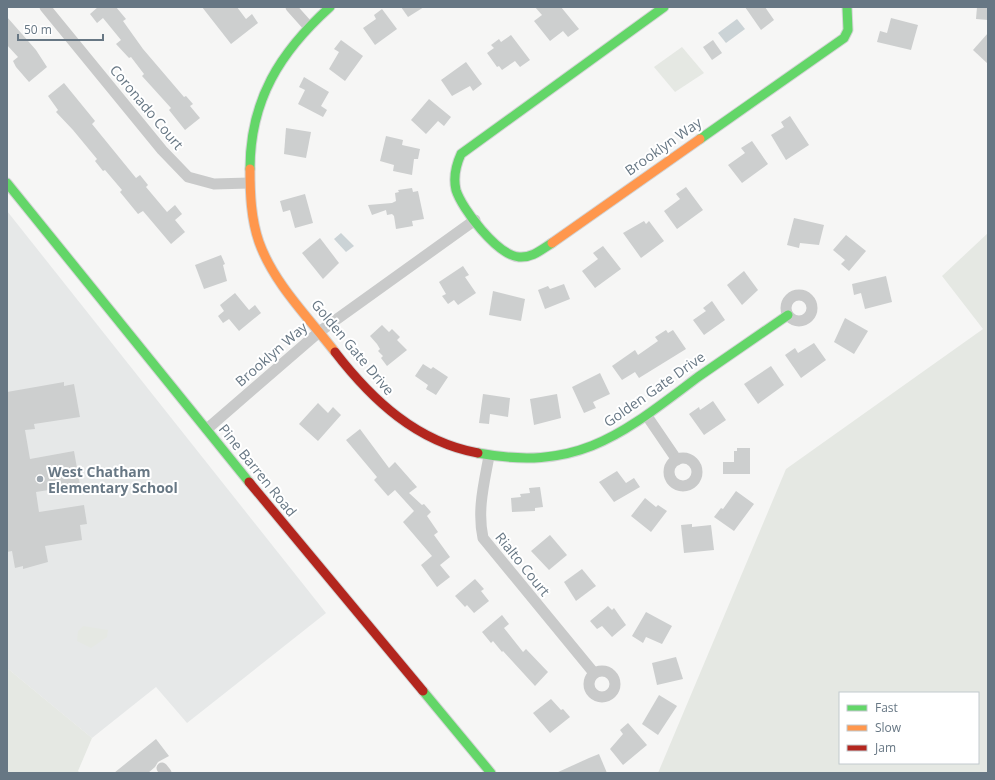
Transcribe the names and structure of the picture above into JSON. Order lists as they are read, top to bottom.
{
  "streets": {
    "street": [
      "Coronado Court",
      "Brooklyn Way",
      "Golden Gate Drive",
      "Pine Barren Road",
      "Rialto Court"
    ]
  },
  "crossings": [
    ["Coronado Court", "Golden Gate Drive"],
    ["Brooklyn Way", "Golden Gate Drive"],
    ["Brooklyn Way", "Pine Barren Road"],
    ["Golden Gate Drive", "Rialto Court"]
  ],
  "places": ["West Chatham Elementary School"],
  "legend": ["Fast", "Slow", "Jam"],
  "scale_bar": "50 m"
}
